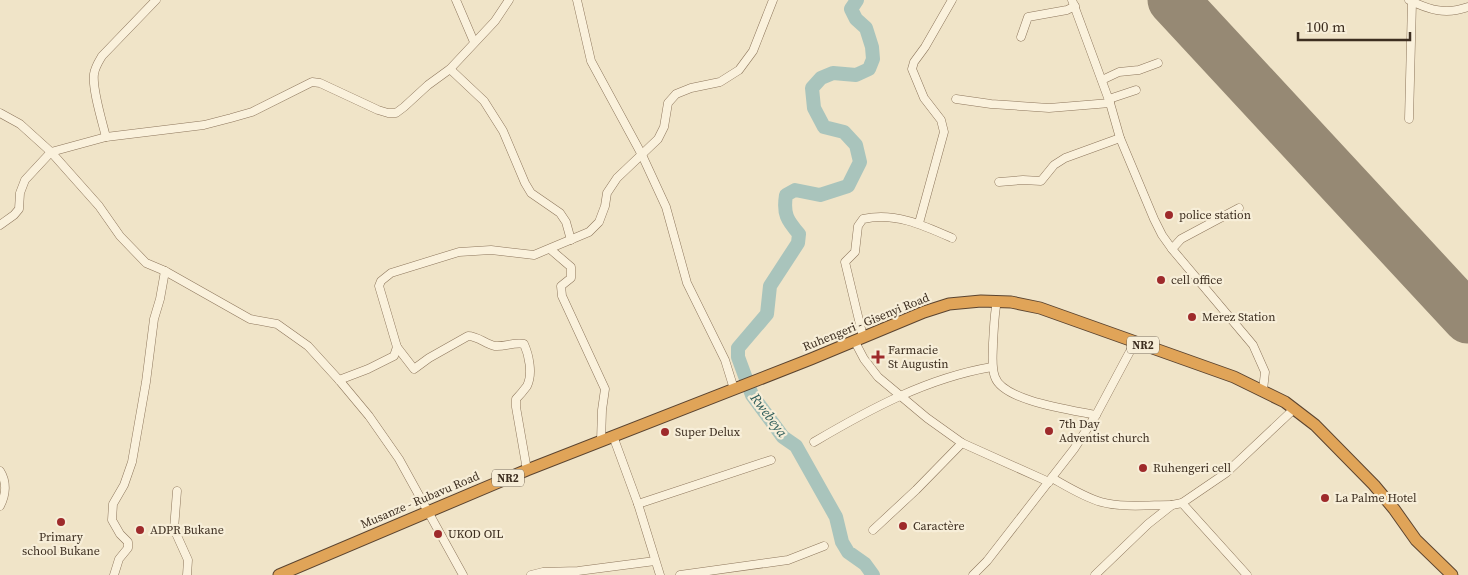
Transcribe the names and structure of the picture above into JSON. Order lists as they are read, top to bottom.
{
  "streets": {
    "highway": ["Ruhengeri - Gisenyi Road", "NR2", "Musanze - Rubavu Road"]
  },
  "crossings": [
    ["Ruhengeri - Gisenyi Road", "Musanze - Rubavu Road"]
  ],
  "water": ["Rwebeya"],
  "places": {
    "other": [
      "police station",
      "cell office",
      "Merez Station",
      "7th Day Adventist church",
      "Super Delux",
      "Ruhengeri cell",
      "La Palme Hotel",
      "Primary school Bukane",
      "Caractère",
      "ADPR Bukane",
      "UKOD OIL"
    ],
    "health": ["Farmacie St Augustin"]
  },
  "scale_bar": "100 m"
}
